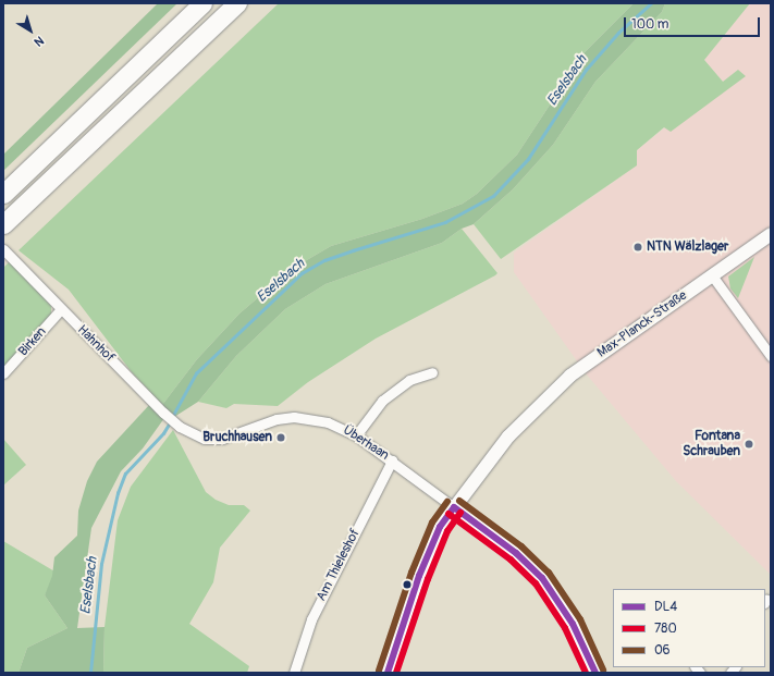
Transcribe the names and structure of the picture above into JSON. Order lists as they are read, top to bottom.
{
  "streets": {
    "street": [
      "Max-Planck-Straße",
      "Birken",
      "Hahnhof",
      "Überhaan",
      "Am Thieleshof"
    ]
  },
  "crossings": [
    ["Max-Planck-Straße", "Überhaan"],
    ["Birken", "Hahnhof"],
    ["Hahnhof", "Überhaan"],
    ["Überhaan", "Am Thieleshof"]
  ],
  "water": ["Eselsbach"],
  "places": ["NTN Wälzlager", "Bruchhausen", "Fontana Schrauben"],
  "lines": ["transit line O6", "transit line DL4", "transit line 780"],
  "legend": ["DL4", "780", "O6"],
  "scale_bar": "100 m",
  "north": "bottom right"
}
